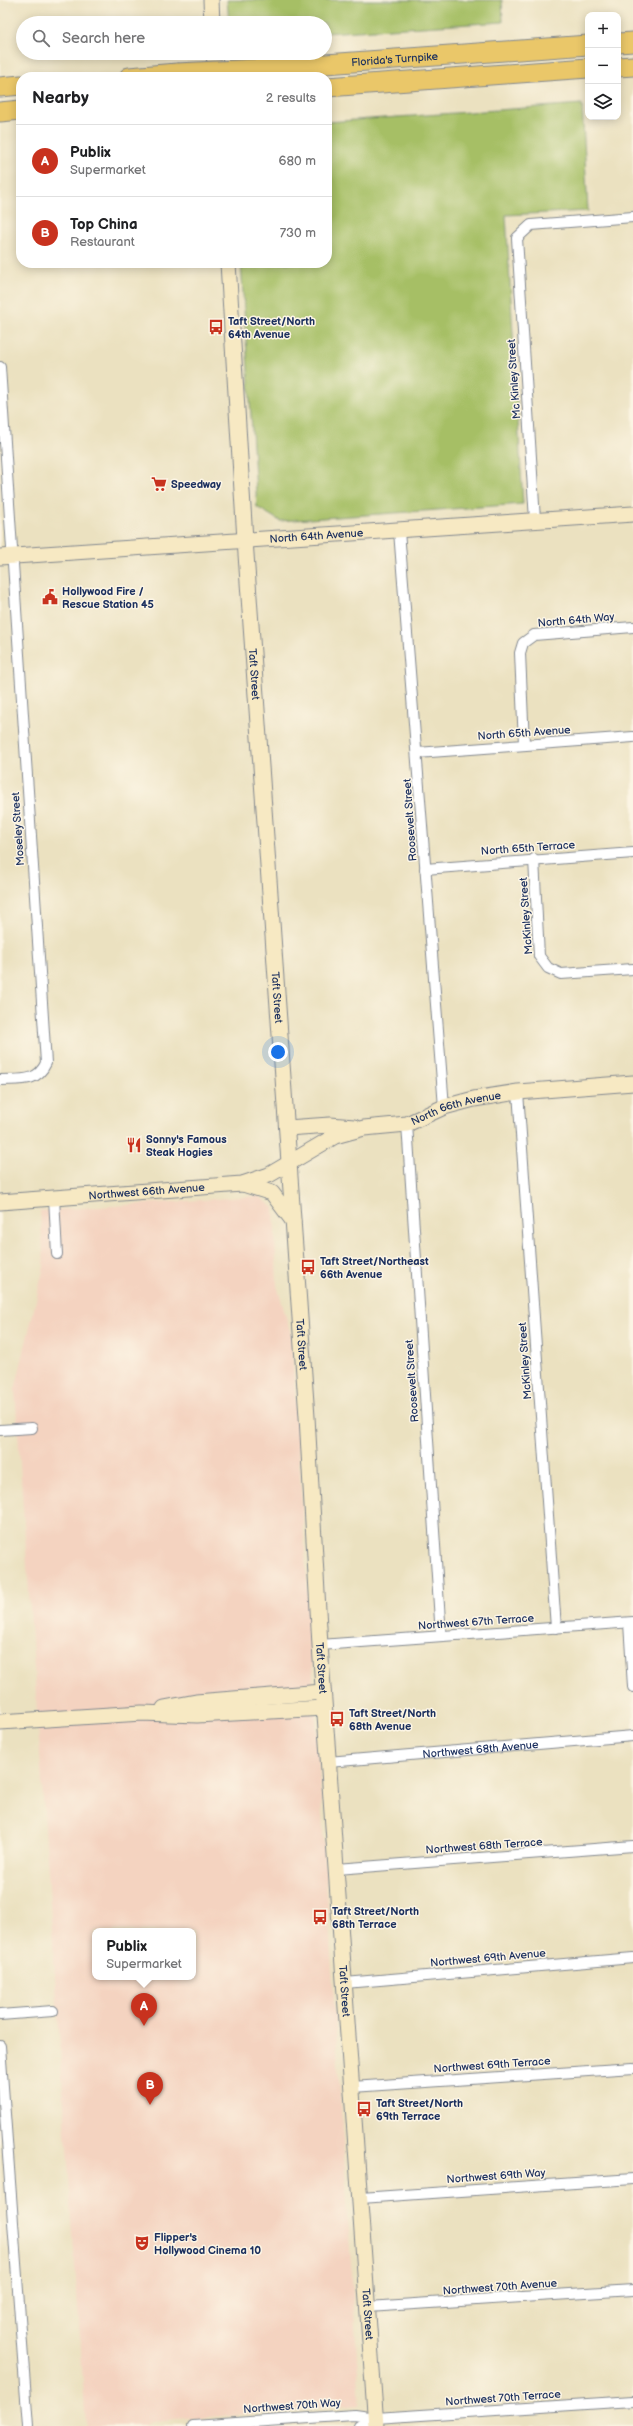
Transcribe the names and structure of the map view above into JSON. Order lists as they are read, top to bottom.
{
  "streets": {
    "highway": ["Florida's Turnpike"],
    "street": [
      "Mc Kinley Street",
      "North 64th Avenue",
      "North 64th Way",
      "Taft Street",
      "North 65th Avenue",
      "Roosevelt Street",
      "Moseley Street",
      "North 65th Terrace",
      "McKinley Street",
      "North 66th Avenue",
      "Northwest 66th Avenue",
      "Northwest 67th Terrace",
      "Northwest 68th Avenue",
      "Northwest 68th Terrace",
      "Northwest 69th Avenue",
      "Northwest 69th Terrace",
      "Northwest 69th Way",
      "Northwest 70th Avenue",
      "Northwest 70th Terrace",
      "Northwest 70th Way"
    ]
  },
  "crossings": [
    ["Mc Kinley Street", "North 64th Avenue"],
    ["North 64th Avenue", "Taft Street"],
    ["North 64th Avenue", "Roosevelt Street"],
    ["North 64th Avenue", "Moseley Street"],
    ["North 64th Way", "North 65th Avenue"],
    ["Taft Street", "North 66th Avenue"],
    ["Taft Street", "Northwest 66th Avenue"],
    ["Taft Street", "Northwest 67th Terrace"],
    ["Taft Street", "Northwest 68th Avenue"],
    ["Taft Street", "Northwest 68th Terrace"],
    ["Taft Street", "Northwest 69th Avenue"],
    ["Taft Street", "Northwest 69th Terrace"],
    ["Taft Street", "Northwest 69th Way"],
    ["Taft Street", "Northwest 70th Avenue"],
    ["Taft Street", "Northwest 70th Terrace"],
    ["Taft Street", "Northwest 70th Way"],
    ["North 65th Avenue", "Roosevelt Street"],
    ["Roosevelt Street", "North 65th Terrace"],
    ["Roosevelt Street", "North 66th Avenue"],
    ["Roosevelt Street", "Northwest 67th Terrace"],
    ["North 65th Terrace", "McKinley Street"],
    ["McKinley Street", "North 66th Avenue"],
    ["McKinley Street", "Northwest 67th Terrace"],
    ["North 66th Avenue", "Northwest 66th Avenue"],
    ["Northwest 70th Terrace", "Northwest 70th Way"]
  ],
  "places": {
    "bus stop": [
      "Taft Street/North 64th Avenue",
      "Taft Street/Northeast 66th Avenue",
      "Taft Street/North 68th Avenue",
      "Taft Street/North 68th Terrace",
      "Taft Street/North 69th Terrace"
    ],
    "supermarket": ["Speedway"],
    "public building": ["Hollywood Fire / Rescue Station 45"],
    "restaurant": ["Sonny's Famous Steak Hogies"],
    "theatre": ["Flipper's Hollywood Cinema 10"]
  },
  "page": {
    "map_buttons": ["+", "−"],
    "search": "Search here",
    "heading": ["Nearby", "2 results"],
    "list": [
      {
        "mark": "A",
        "name": "Publix",
        "note": "Supermarket",
        "value": "680 m"
      },
      {
        "mark": "B",
        "name": "Top China",
        "note": "Restaurant",
        "value": "730 m"
      }
    ],
    "popup": ["Publix", "Supermarket"],
    "pins": ["A", "B"]
  }
}
